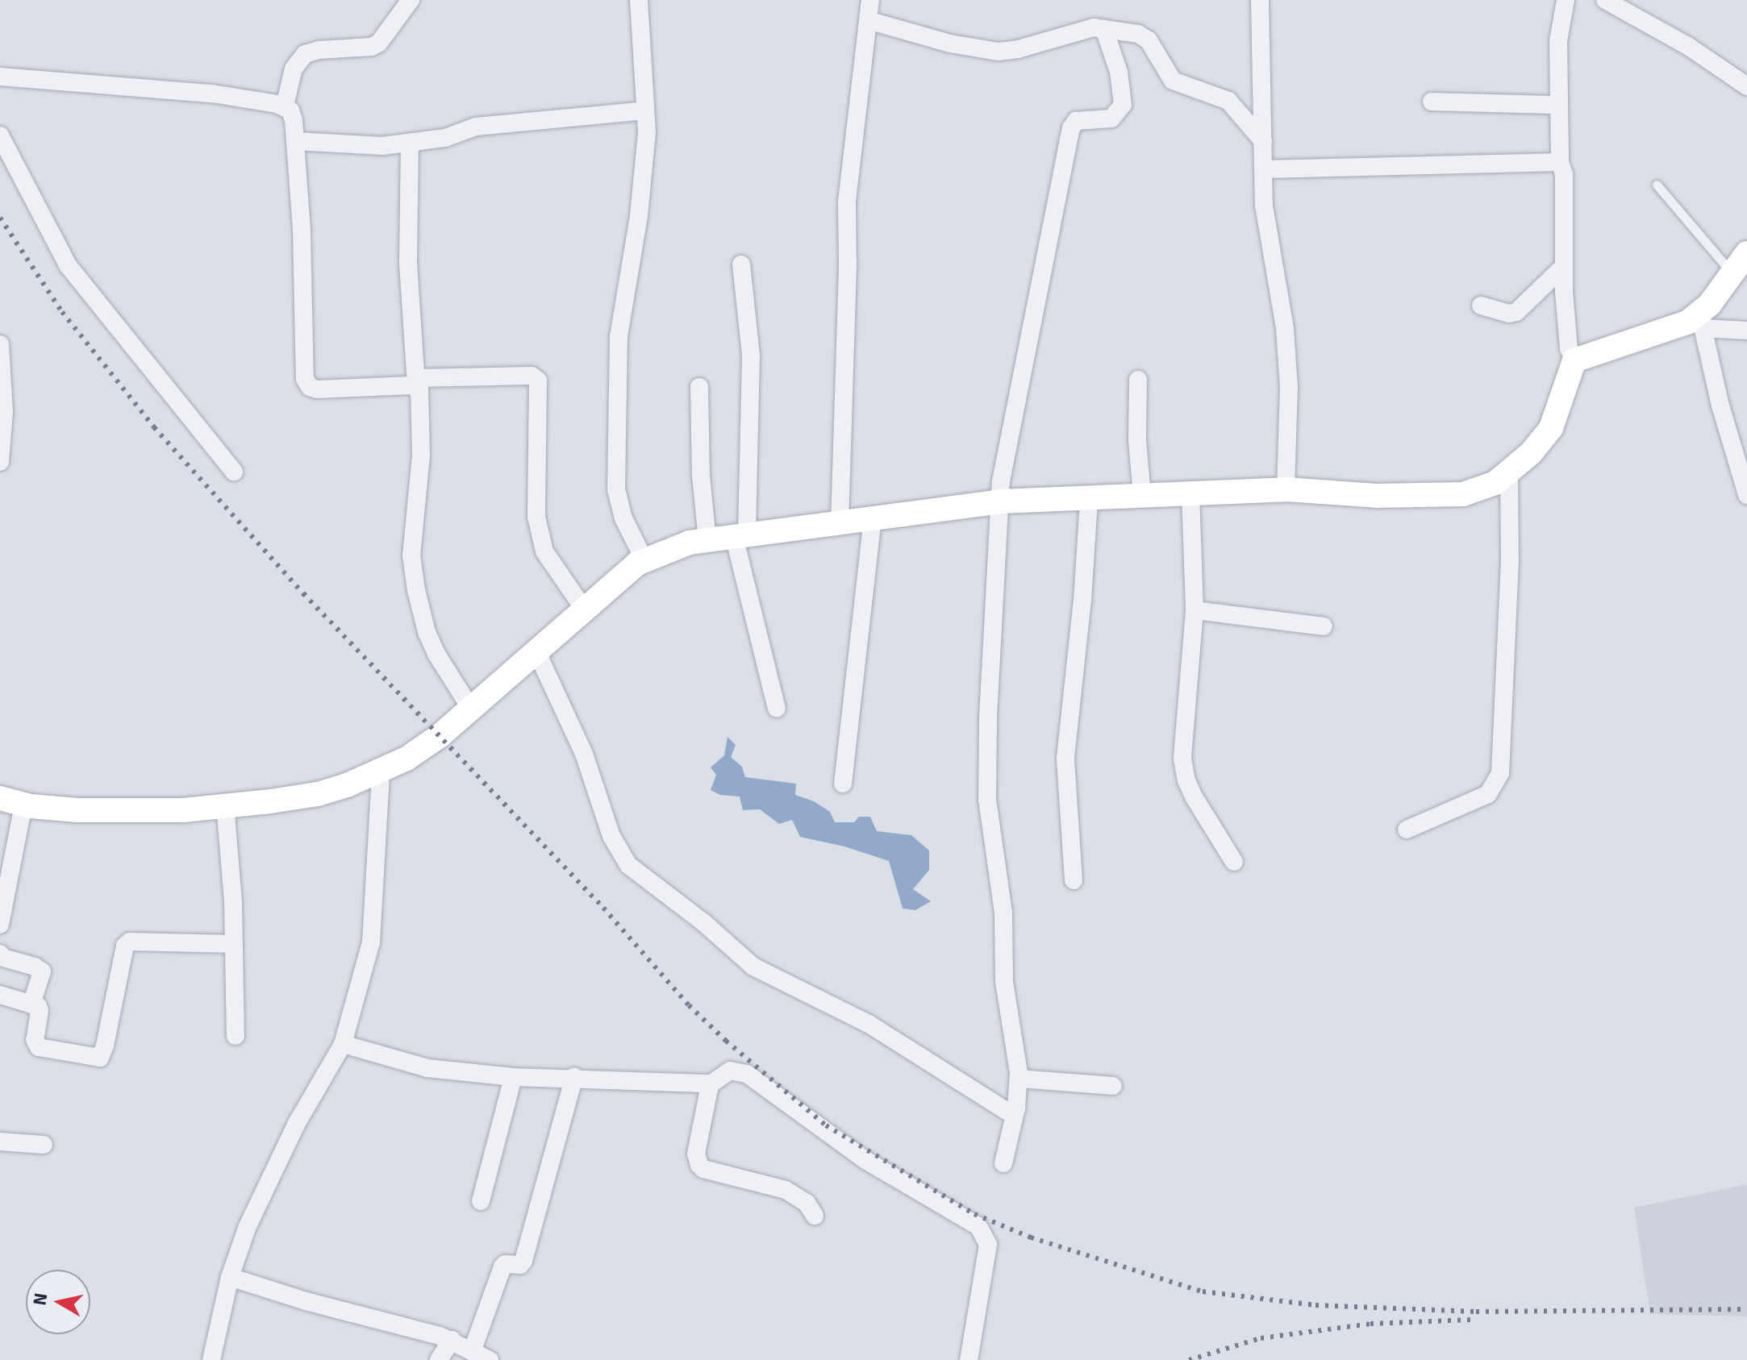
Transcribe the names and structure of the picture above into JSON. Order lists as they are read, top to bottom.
{
  "north": "left"
}
